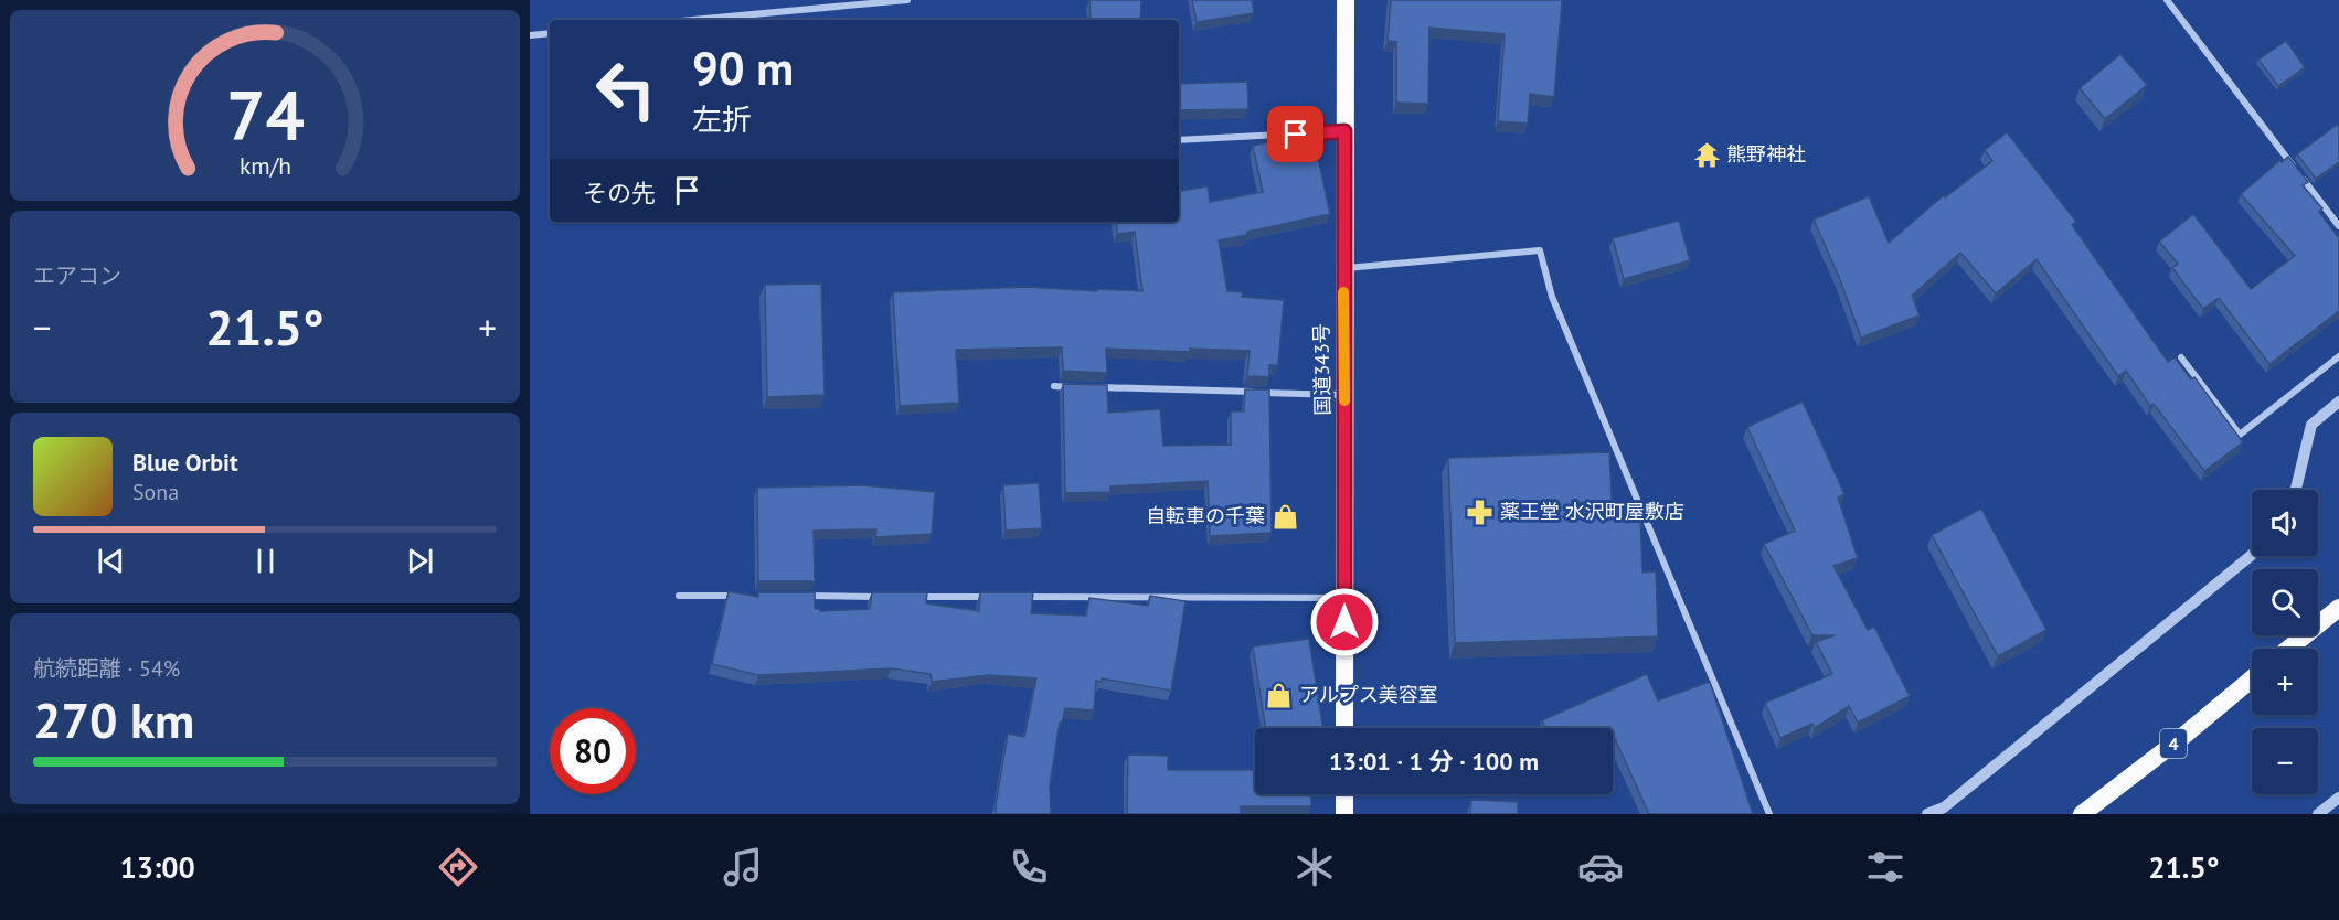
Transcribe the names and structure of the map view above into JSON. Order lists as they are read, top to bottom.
{
  "streets": {
    "highway": ["国道343号", "4"]
  },
  "places": {
    "temple": ["熊野神社"],
    "pharmacy": ["薬王堂 水沢町屋敷店"],
    "shop": ["自転車の千葉", "アルプス美容室"]
  },
  "page": {
    "turn": ["90 m", "左折"],
    "then": "その先",
    "tile": [
      "エアコン",
      ["航続距離 · 54%", "270 km"]
    ],
    "heat": ["−", "21.5°", "+"],
    "song": ["Blue Orbit", "Sona"],
    "map_buttons": ["+", "−"],
    "limit": "80",
    "trip": "13:01 · 1 分 · 100 m",
    "tabs": ["13:00", "21.5°"],
    "gauge": ["74", "km/h"]
  }
}
